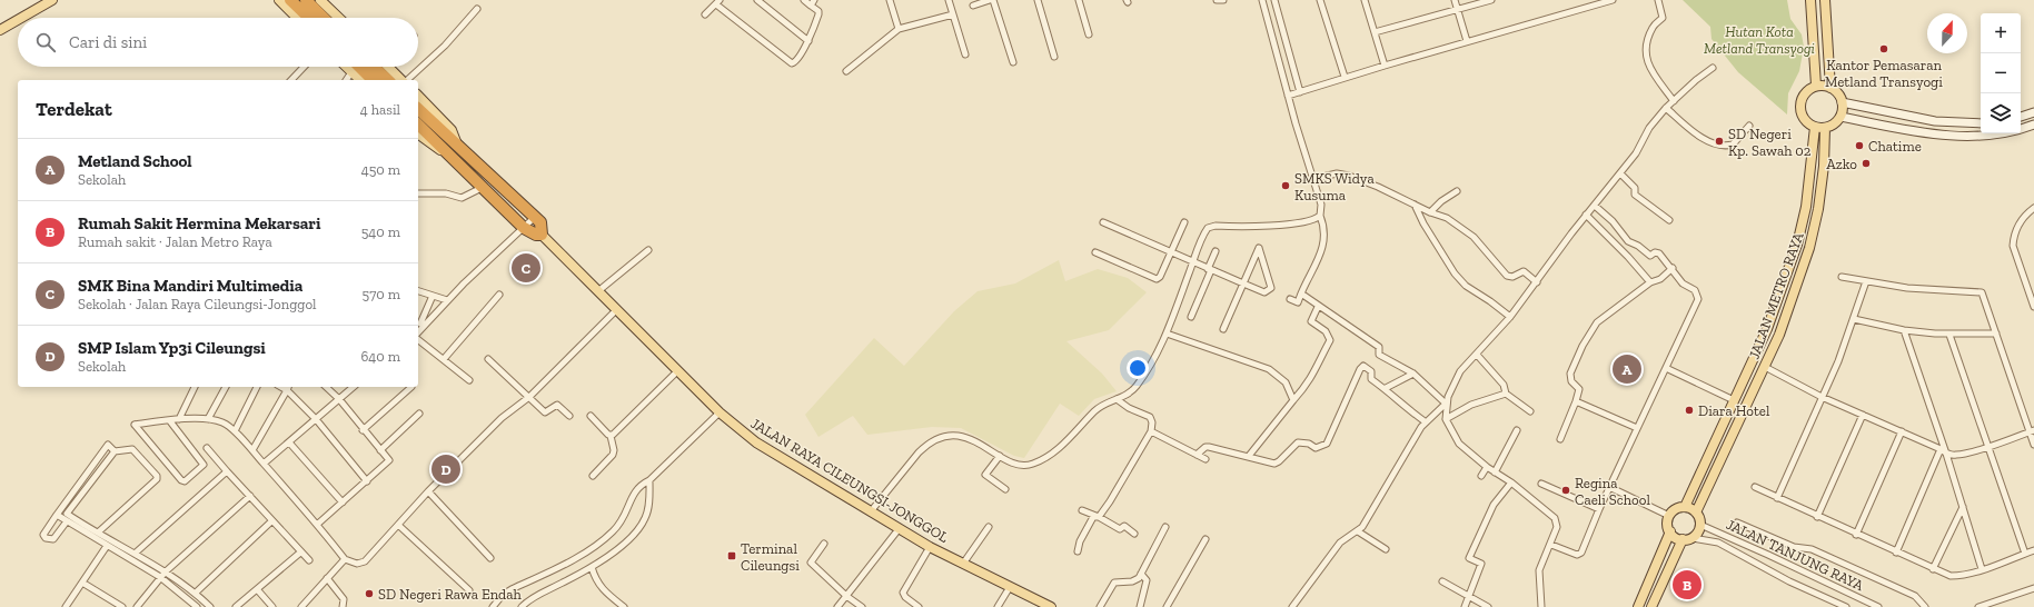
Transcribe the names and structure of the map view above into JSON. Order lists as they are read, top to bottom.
{
  "streets": {
    "highway": ["JALAN RAYA CILEUNGSI-JONGGOL"],
    "main road": ["JALAN METRO RAYA"],
    "street": ["JALAN TANJUNG RAYA"]
  },
  "crossings": [
    ["JALAN METRO RAYA", "JALAN TANJUNG RAYA"]
  ],
  "parks": ["Hutan Kota Metland Transyogi"],
  "places": {
    "other": [
      "Kantor Pemasaran Metland Transyogi",
      "SD Negeri Kp. Sawah 02",
      "Chatime",
      "Azko",
      "SMKS Widya Kusuma",
      "Diara Hotel",
      "Regina Caeli School",
      "SD Negeri Rawa Endah"
    ],
    "transit": ["Terminal Cileungsi"]
  },
  "north": "top",
  "page": {
    "map_buttons": ["+", "−"],
    "search": "Cari di sini",
    "heading": ["Terdekat", "4 hasil"],
    "list": [
      {
        "mark": "A",
        "name": "Metland School",
        "note": "Sekolah",
        "value": "450 m"
      },
      {
        "mark": "B",
        "name": "Rumah Sakit Hermina Mekarsari",
        "note": "Rumah sakit · Jalan Metro Raya",
        "value": "540 m"
      },
      {
        "mark": "C",
        "name": "SMK Bina Mandiri Multimedia",
        "note": "Sekolah · Jalan Raya Cileungsi-Jonggol",
        "value": "570 m"
      },
      {
        "mark": "D",
        "name": "SMP Islam Yp3i Cileungsi",
        "note": "Sekolah",
        "value": "640 m"
      }
    ],
    "pins": [
      "C",
      "A",
      "D",
      "B"
    ]
  }
}
